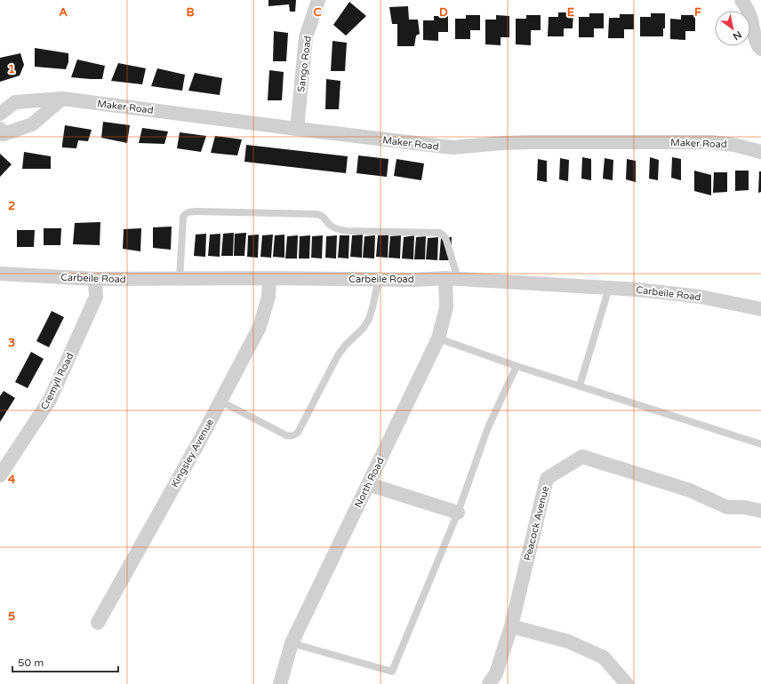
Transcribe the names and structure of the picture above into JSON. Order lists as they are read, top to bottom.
{
  "streets": {
    "street": [
      "Sango Road",
      "Maker Road",
      "Carbeile Road",
      "Cremyll Road",
      "Kingsley Avenue",
      "North Road",
      "Peacock Avenue"
    ]
  },
  "crossings": [
    ["Sango Road", "Maker Road"],
    ["Carbeile Road", "Cremyll Road"],
    ["Carbeile Road", "Kingsley Avenue"],
    ["Carbeile Road", "North Road"]
  ],
  "scale_bar": "50 m",
  "north": "bottom right",
  "grid": {
    "columns": [
      "A",
      "B",
      "C",
      "D",
      "E",
      "F"
    ],
    "rows": [
      "1",
      "2",
      "3",
      "4",
      "5"
    ]
  }
}
